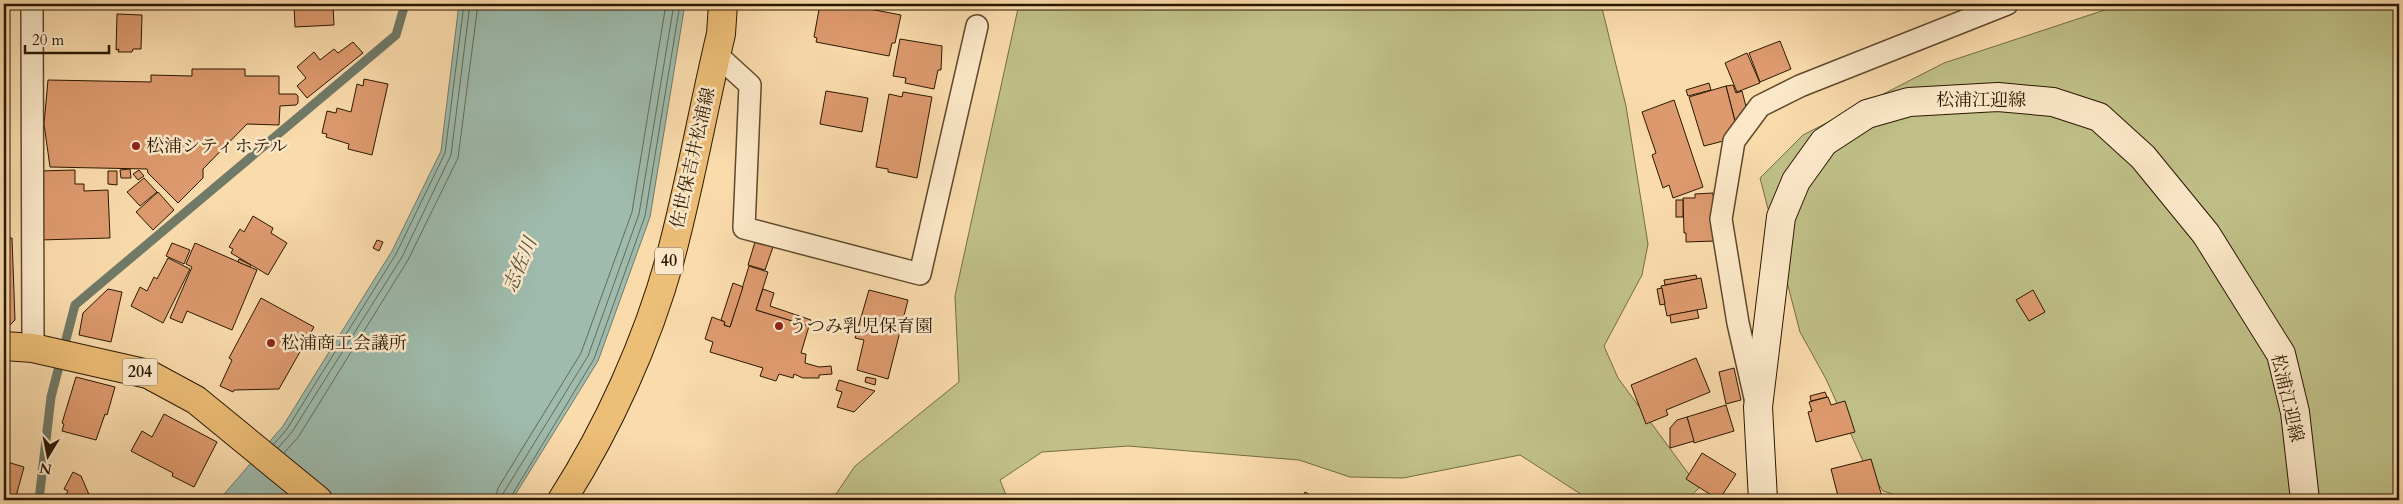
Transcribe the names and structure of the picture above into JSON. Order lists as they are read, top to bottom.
{
  "streets": {
    "main road": [
      "松浦江迎線",
      "佐世保吉井松浦線",
      "40",
      "204"
    ]
  },
  "water": ["志佐川"],
  "places": ["松浦シティホテル", "うつみ乳児保育園", "松浦商工会議所"],
  "scale_bar": "20 m",
  "north": "bottom"
}
